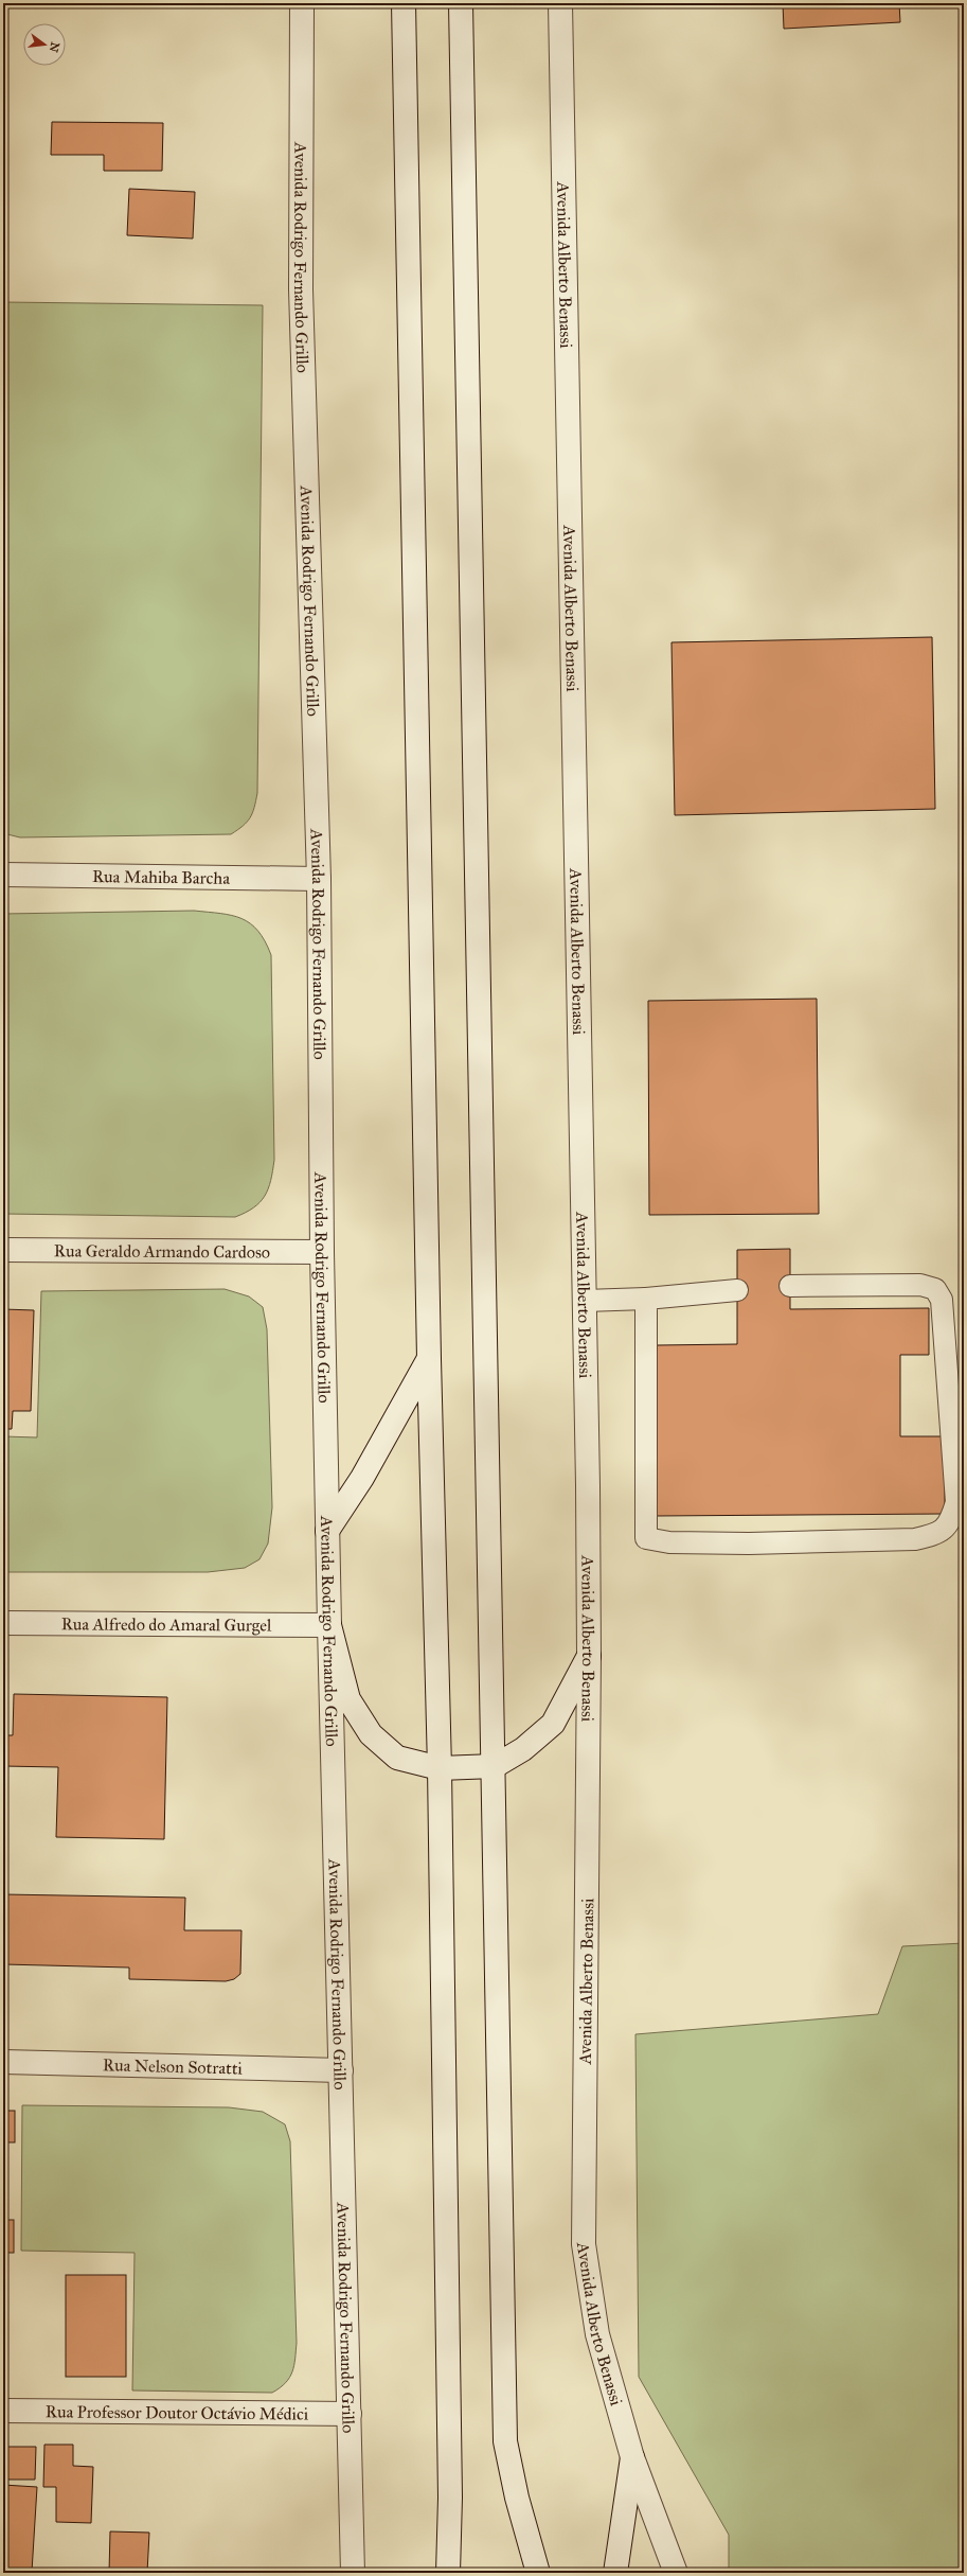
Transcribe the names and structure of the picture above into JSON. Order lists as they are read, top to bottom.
{
  "streets": {
    "street": [
      "Avenida Rodrigo Fernando Grillo",
      "Avenida Alberto Benassi",
      "Rua Mahiba Barcha",
      "Rua Geraldo Armando Cardoso",
      "Rua Alfredo do Amaral Gurgel",
      "Rua Nelson Sotratti",
      "Rua Professor Doutor Octávio Médici"
    ]
  },
  "crossings": [
    ["Avenida Rodrigo Fernando Grillo", "Rua Mahiba Barcha"],
    ["Avenida Rodrigo Fernando Grillo", "Rua Geraldo Armando Cardoso"],
    ["Avenida Rodrigo Fernando Grillo", "Rua Alfredo do Amaral Gurgel"],
    ["Avenida Rodrigo Fernando Grillo", "Rua Nelson Sotratti"],
    ["Avenida Rodrigo Fernando Grillo", "Rua Professor Doutor Octávio Médici"]
  ],
  "north": "right"
}
